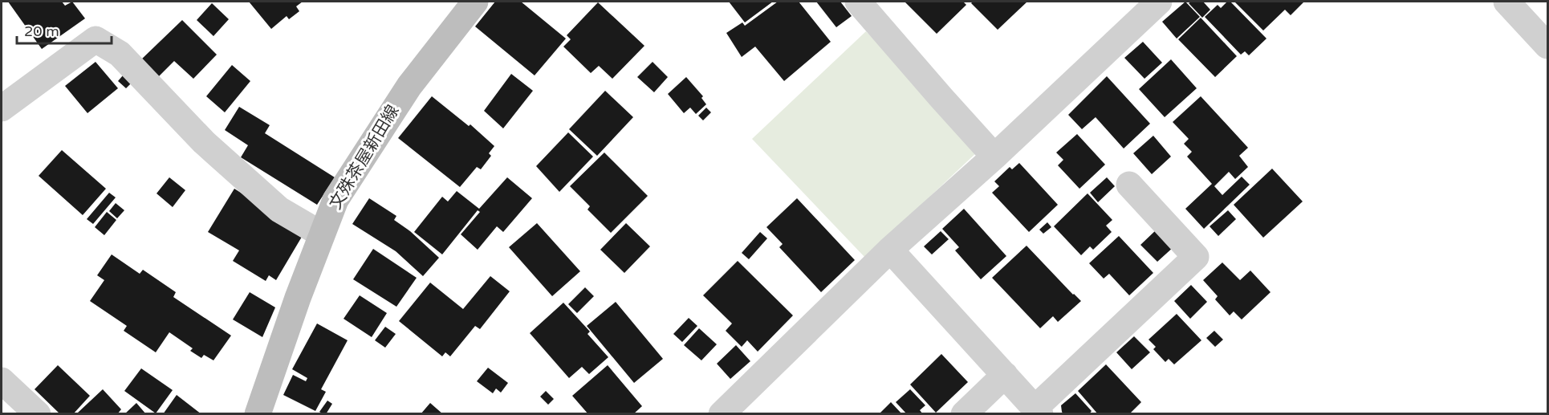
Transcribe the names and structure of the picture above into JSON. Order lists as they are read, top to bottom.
{
  "streets": {
    "main road": ["文殊茶屋新田線"]
  },
  "scale_bar": "20 m"
}
